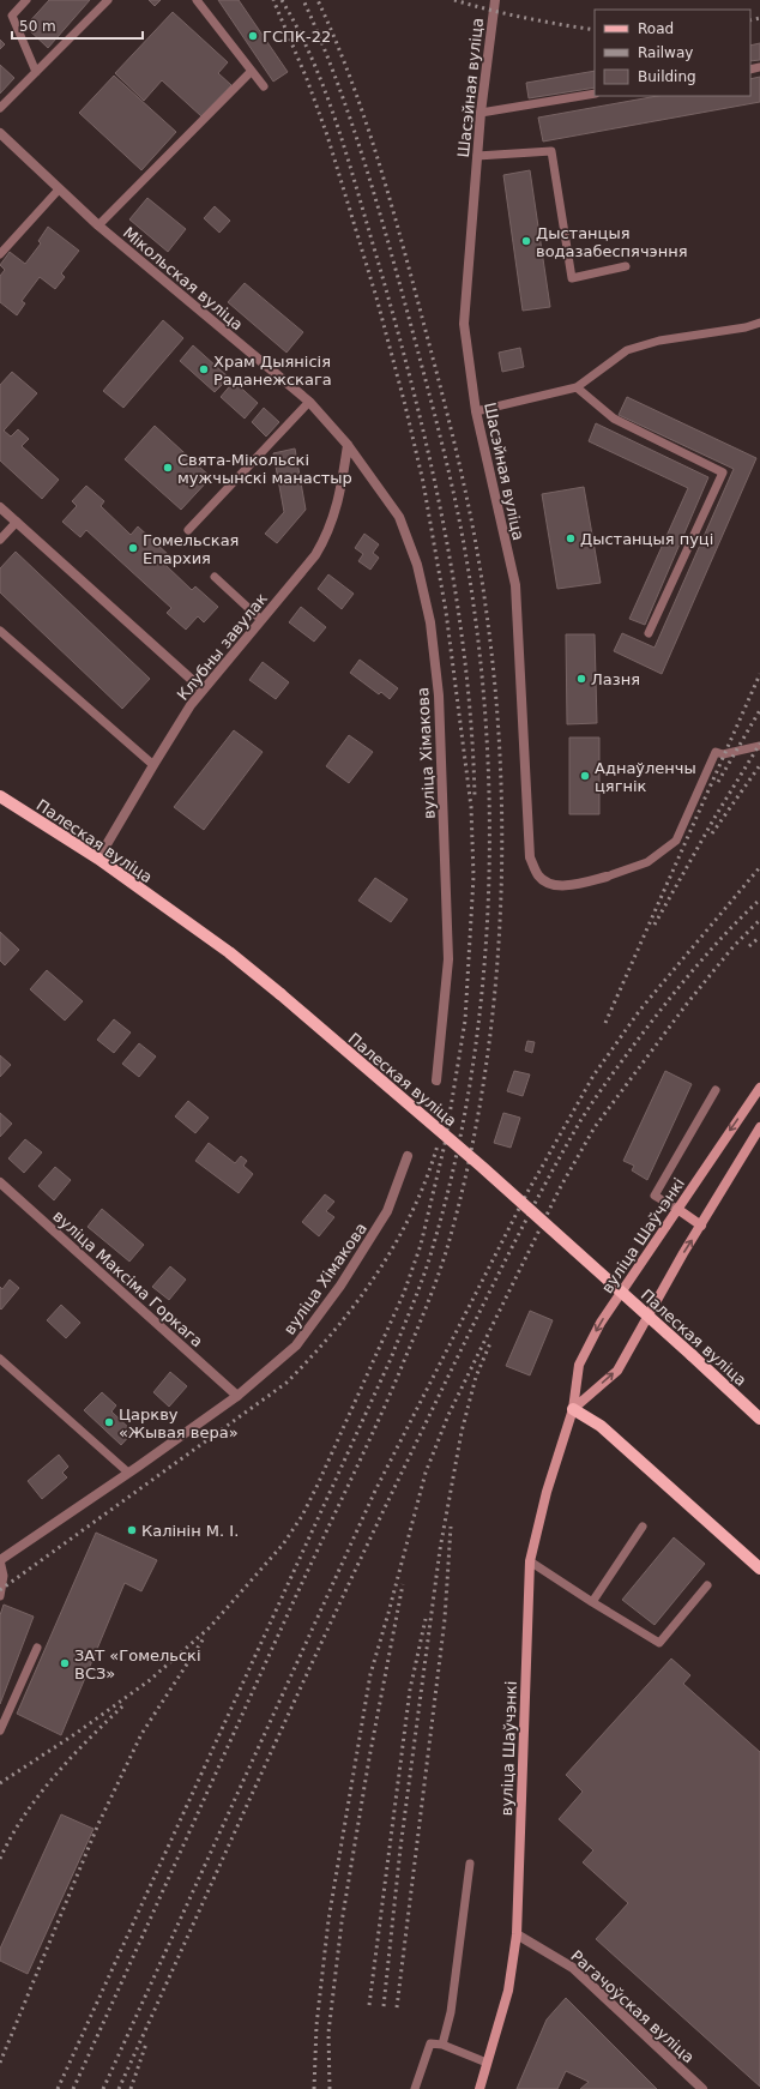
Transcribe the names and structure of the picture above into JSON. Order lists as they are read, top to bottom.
{
  "streets": {
    "main road": ["Палеская вуліца", "вуліца Шаўчэнкі"],
    "street": [
      "Шасэйная вуліца",
      "Мікольская вуліца",
      "Клубны завулак",
      "вуліца Хімакова",
      "вуліца Максіма Горкага",
      "Рагачоўская вуліца"
    ]
  },
  "crossings": [
    ["Мікольская вуліца", "Клубны завулак"],
    ["Мікольская вуліца", "вуліца Хімакова"],
    ["Клубны завулак", "вуліца Хімакова"],
    ["Клубны завулак", "Палеская вуліца"],
    ["вуліца Хімакова", "вуліца Максіма Горкага"],
    ["вуліца Шаўчэнкі", "Рагачоўская вуліца"]
  ],
  "places": [
    "ГСПК-22",
    "Дыстанцыя водазабеспячэння",
    "Храм Дыянісія Раданежскага",
    "Свята-Мікольскі мужчынскі манастыр",
    "Дыстанцыя пуці",
    "Гомельская Епархия",
    "Лазня",
    "Аднаўленчы цягнік",
    "Царкву «Жывая вера»",
    "Калінін М. І.",
    "ЗАТ «Гомельскі ВСЗ»"
  ],
  "legend": ["Road", "Railway", "Building"],
  "scale_bar": "50 m"
}
